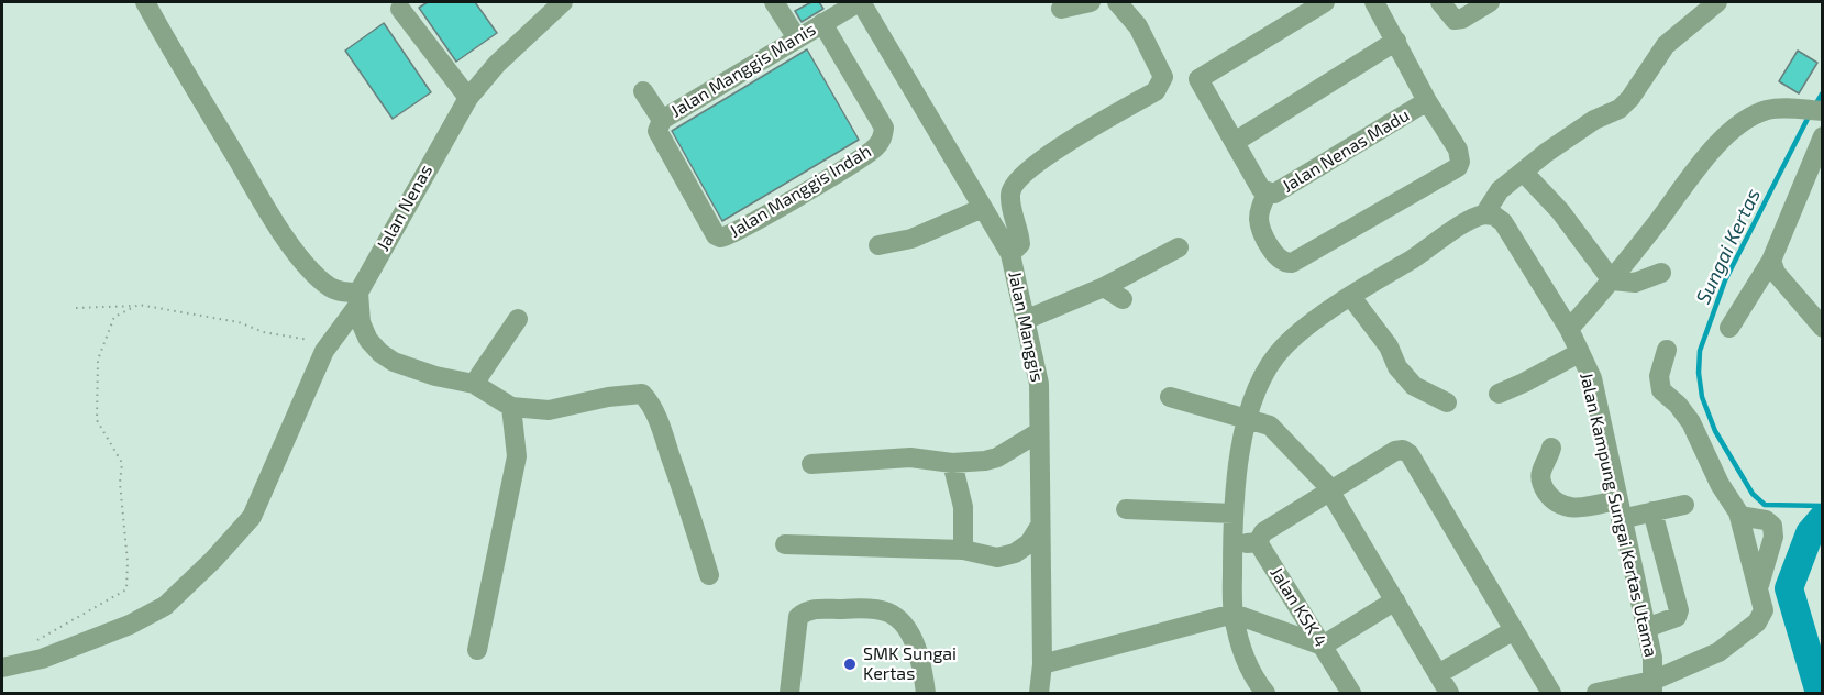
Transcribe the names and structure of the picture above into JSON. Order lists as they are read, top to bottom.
{
  "streets": {
    "street": [
      "Jalan Manggis Manis",
      "Jalan Nenas Madu",
      "Jalan Manggis Indah",
      "Jalan Nenas",
      "Jalan Manggis",
      "Jalan Kampung Sungai Kertas Utama",
      "Jalan KSK 4"
    ]
  },
  "crossings": [
    ["Jalan Manggis Manis", "Jalan Manggis Indah"],
    ["Jalan Manggis Manis", "Jalan Manggis"]
  ],
  "water": ["Sungai Kertas"],
  "places": ["SMK Sungai Kertas"]
}
